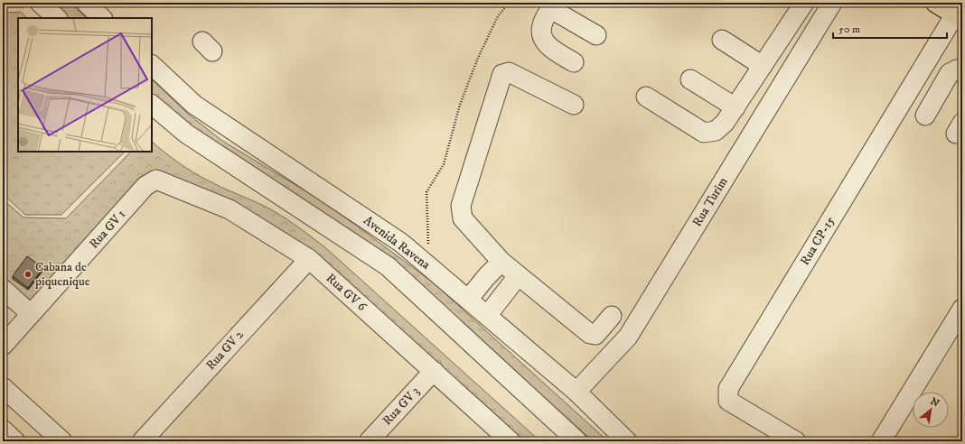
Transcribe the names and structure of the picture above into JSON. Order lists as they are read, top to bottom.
{
  "streets": {
    "street": [
      "Rua Turim",
      "Rua GV 1",
      "Rua CP-15",
      "Avenida Ravena",
      "Rua GV 6",
      "Rua GV 2",
      "Rua GV 3"
    ]
  },
  "crossings": [
    ["Rua Turim", "Avenida Ravena"],
    ["Rua GV 1", "Rua GV 6"],
    ["Rua GV 6", "Rua GV 2"],
    ["Rua GV 6", "Rua GV 3"]
  ],
  "places": ["Cabana de piquenique"],
  "scale_bar": "50 m",
  "north": "top right"
}
